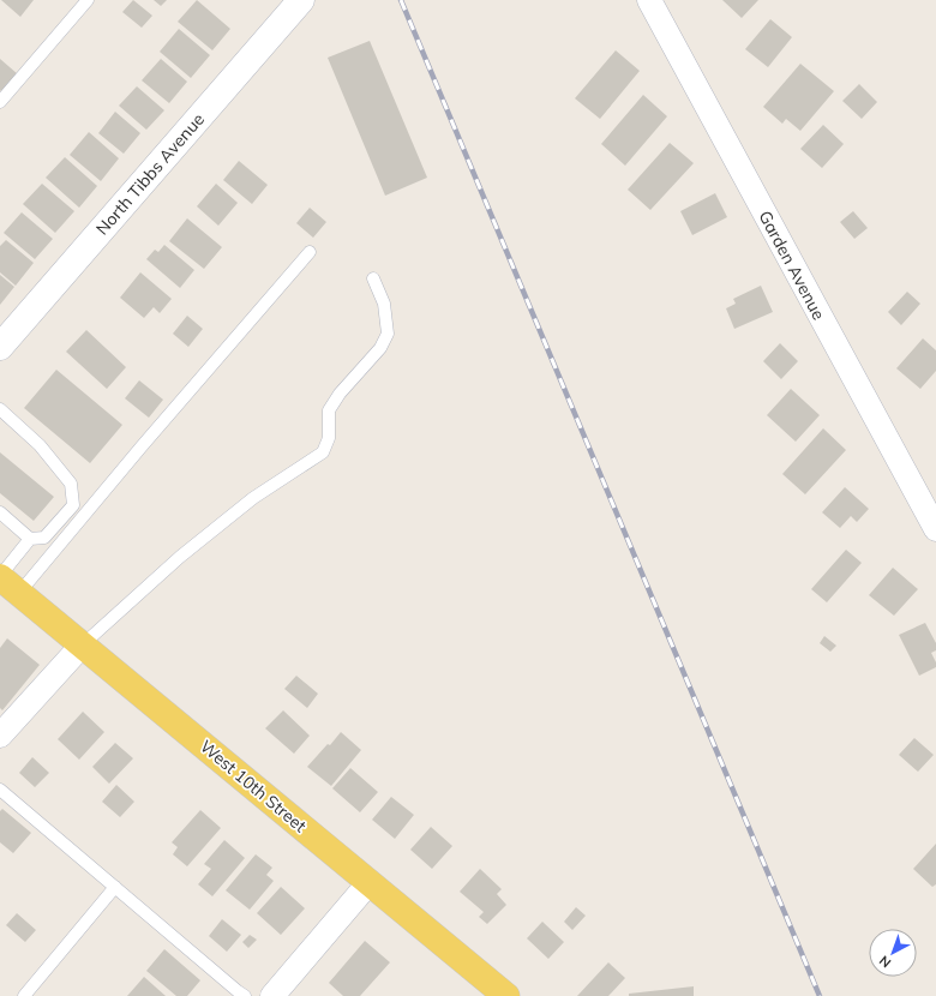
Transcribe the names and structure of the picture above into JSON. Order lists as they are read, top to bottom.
{
  "streets": {
    "main road": ["West 10th Street"],
    "street": ["North Tibbs Avenue", "Garden Avenue"]
  },
  "north": "bottom left"
}
